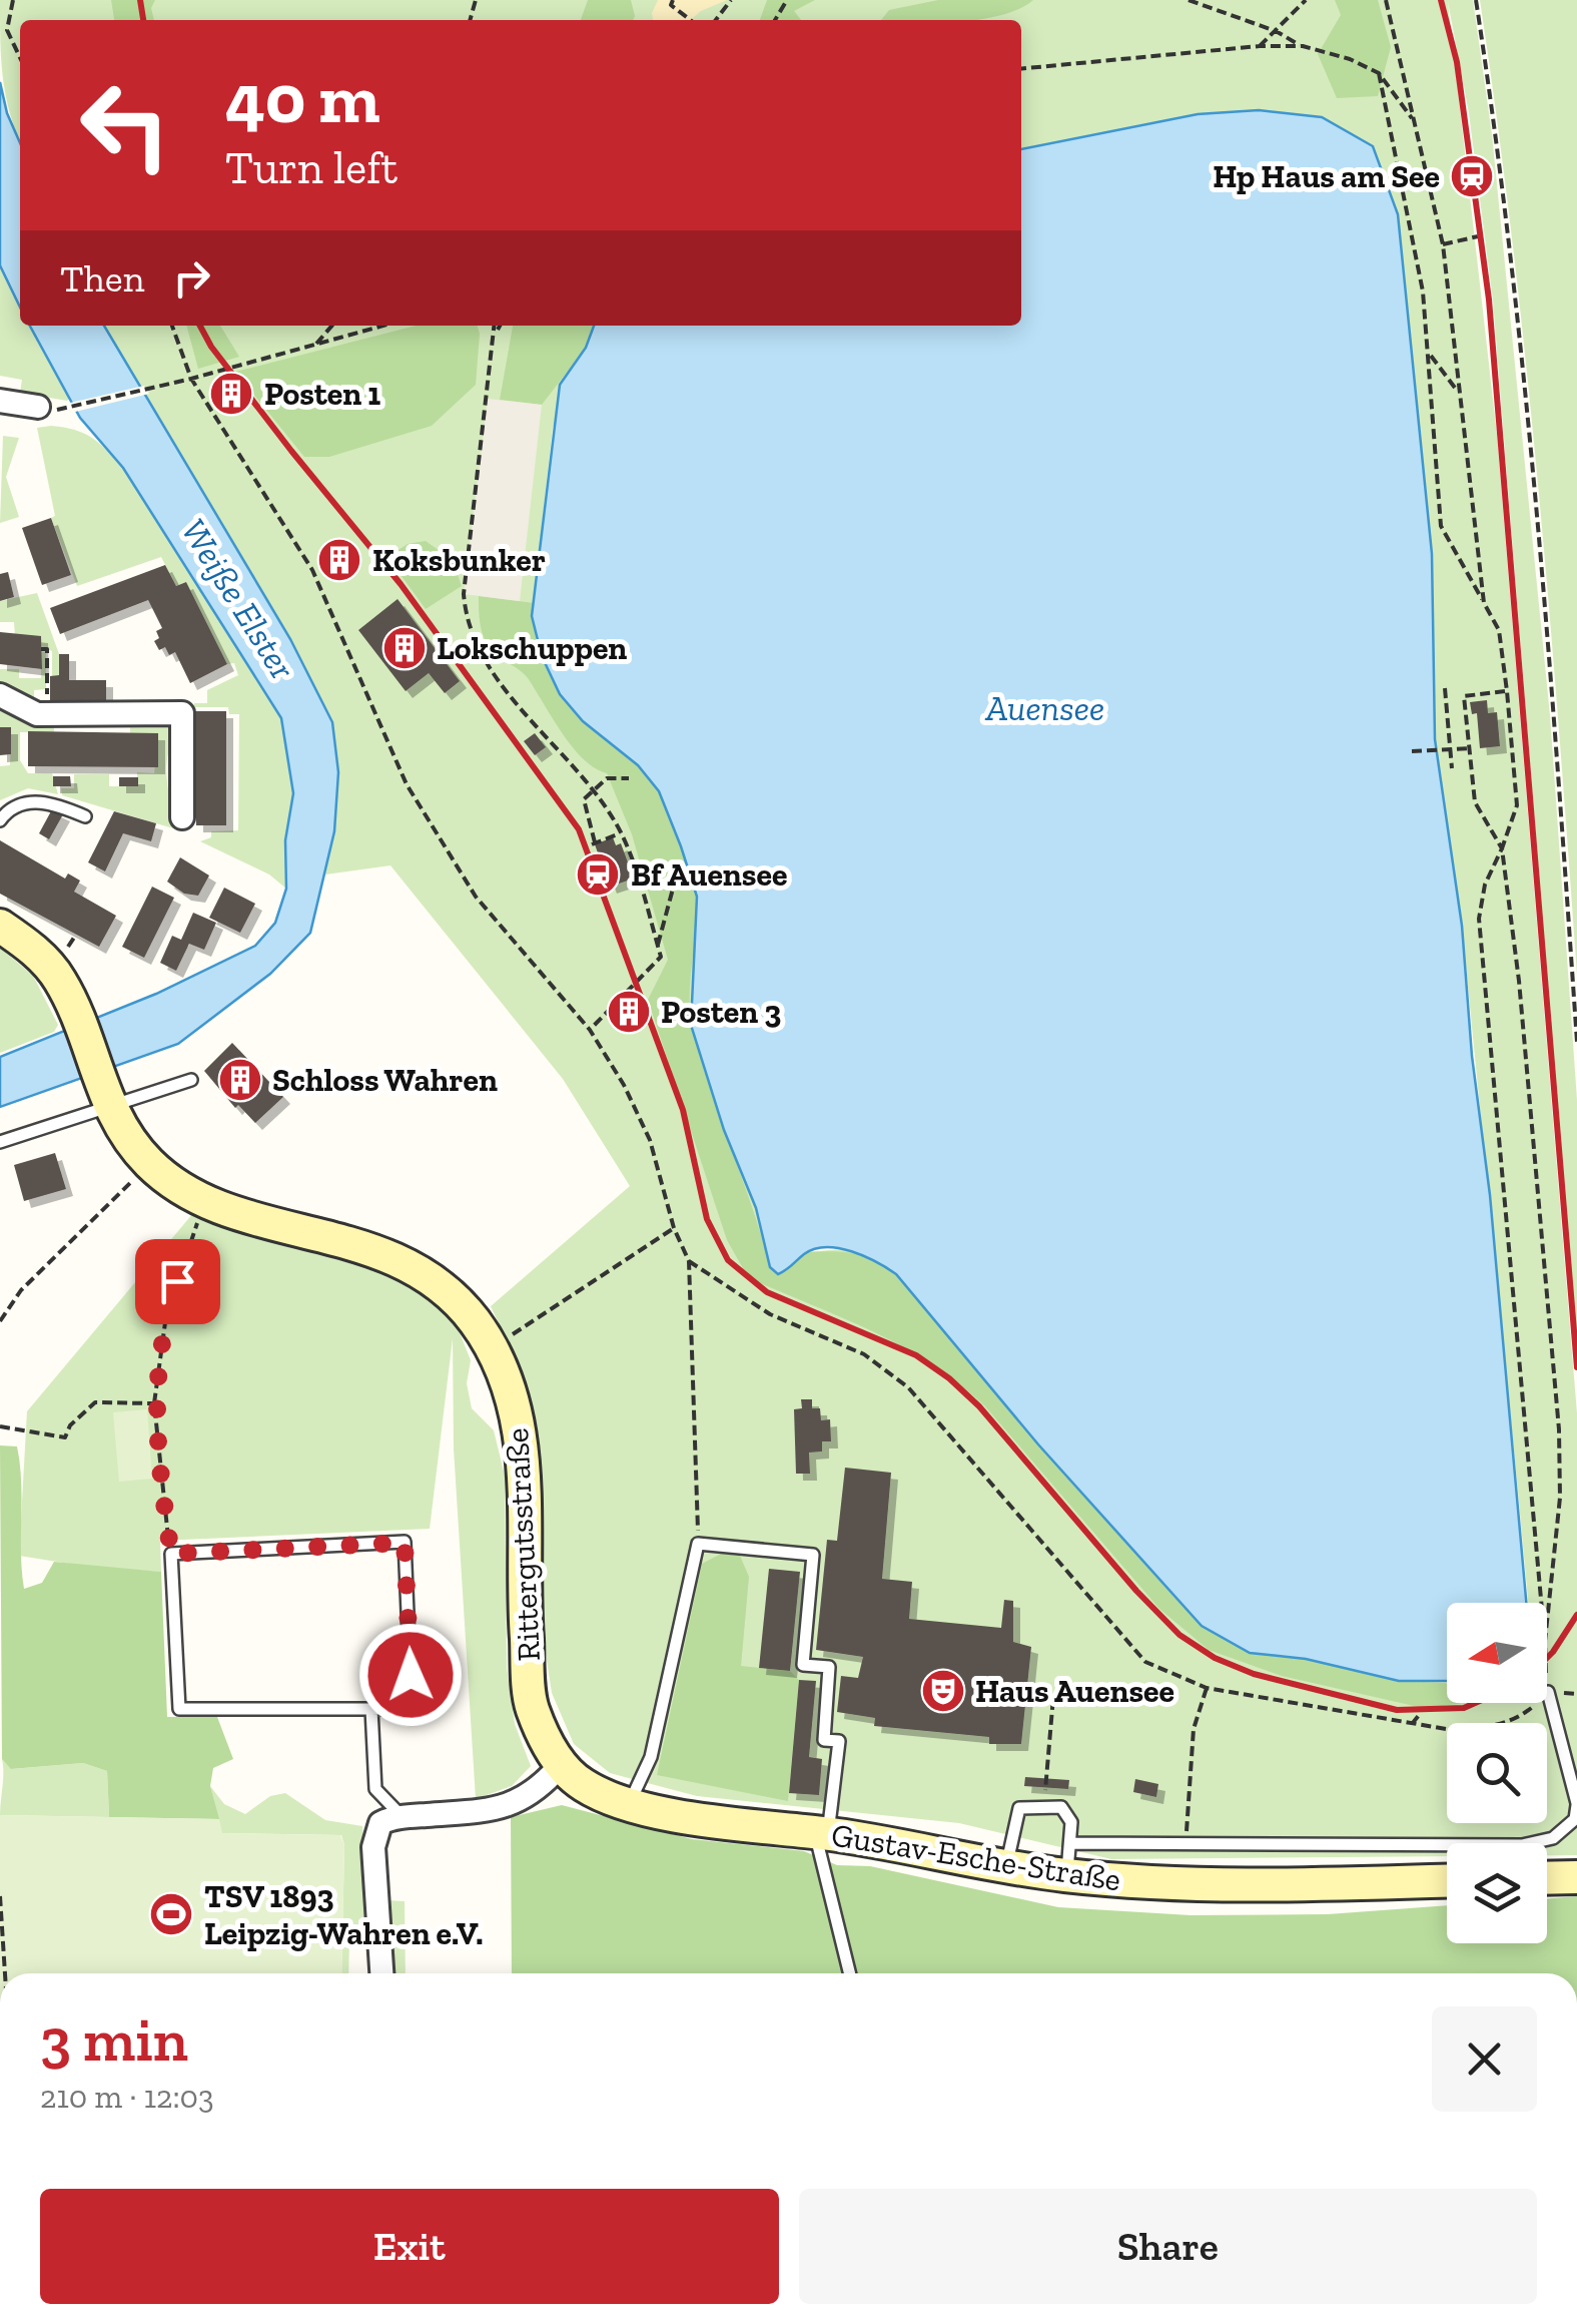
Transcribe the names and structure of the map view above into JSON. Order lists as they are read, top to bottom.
{
  "streets": {
    "main road": ["Rittergutsstraße", "Gustav-Esche-Straße"]
  },
  "crossings": [
    ["Rittergutsstraße", "Gustav-Esche-Straße"]
  ],
  "water": ["Weiße Elster", "Auensee"],
  "places": {
    "station": ["Hp Haus am See", "Bf Auensee"],
    "building": [
      "Posten 1",
      "Koksbunker",
      "Lokschuppen",
      "Posten 3",
      "Schloss Wahren"
    ],
    "theatre": ["Haus Auensee"],
    "sports": ["TSV 1893 Leipzig-Wahren e.V."]
  },
  "north": "left",
  "page": {
    "turn": ["40 m", "Turn left"],
    "then": "Then",
    "heading": ["3 min", "210 m · 12:03"],
    "buttons": ["Exit", "Share"]
  }
}
